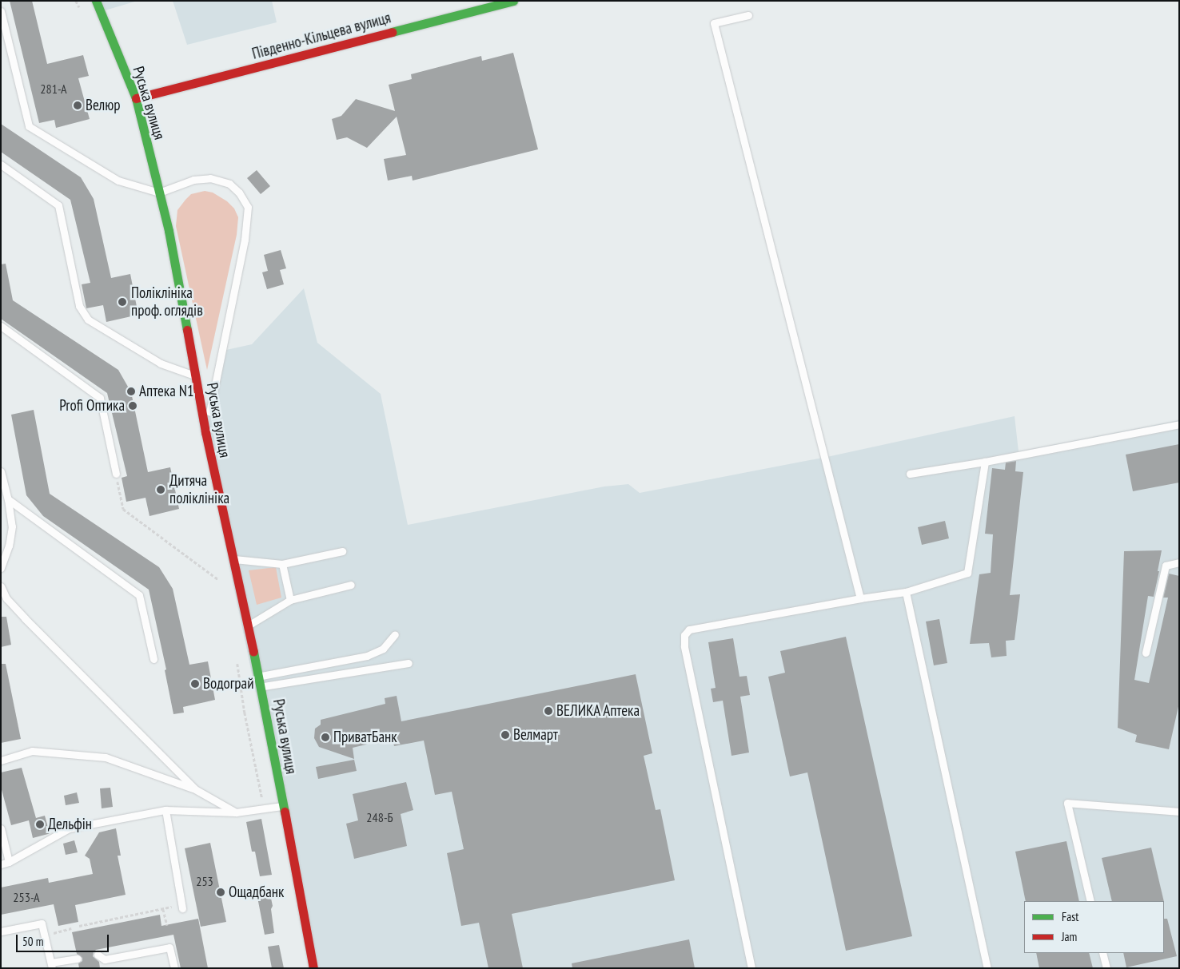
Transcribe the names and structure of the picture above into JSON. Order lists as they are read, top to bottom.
{
  "streets": {
    "main road": ["Південно-Кільцева вулиця", "Руська вулиця"]
  },
  "crossings": [
    ["Південно-Кільцева вулиця", "Руська вулиця"]
  ],
  "places": [
    "Велюр",
    "Поліклініка проф. оглядів",
    "Аптека N1",
    "Profi Оптика",
    "Дитяча поліклініка",
    "Водограй",
    "ВЕЛИКА Аптека",
    "Велмарт",
    "ПриватБанк",
    "Дельфін",
    "Ощадбанк"
  ],
  "house_numbers": [
    "281-А",
    "248-Б",
    "253",
    "253-А"
  ],
  "legend": ["Fast", "Jam"],
  "scale_bar": "50 m"
}
